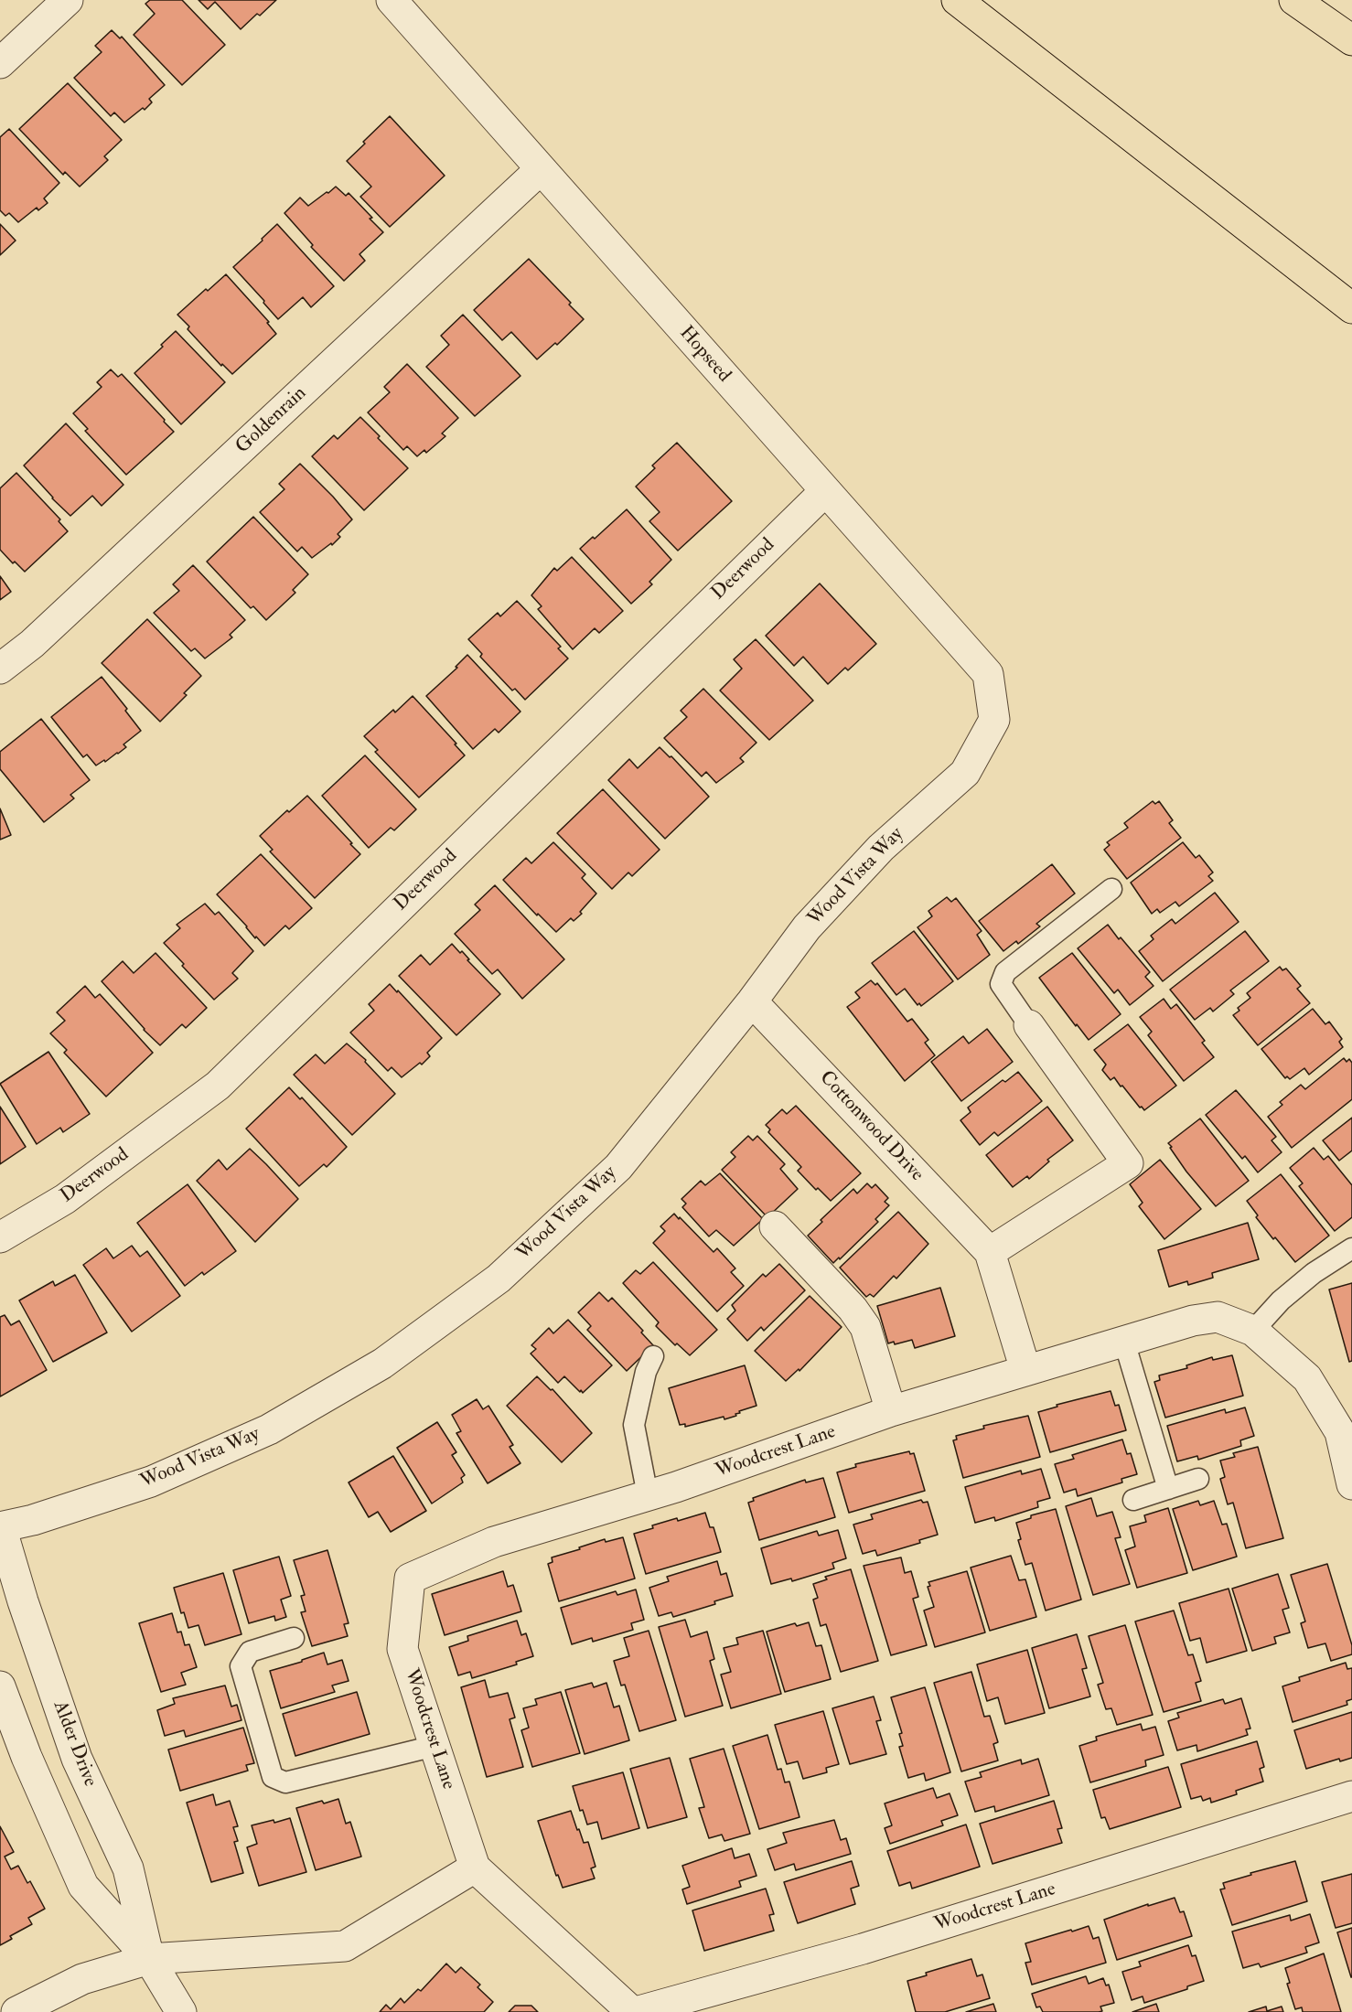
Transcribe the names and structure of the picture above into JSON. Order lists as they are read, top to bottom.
{
  "streets": {
    "street": [
      "Hopseed",
      "Goldenrain",
      "Deerwood",
      "Wood Vista Way",
      "Cottonwood Drive",
      "Woodcrest Lane",
      "Alder Drive"
    ]
  },
  "crossings": [
    ["Hopseed", "Goldenrain"],
    ["Hopseed", "Deerwood"],
    ["Hopseed", "Wood Vista Way"],
    ["Wood Vista Way", "Cottonwood Drive"],
    ["Wood Vista Way", "Alder Drive"],
    ["Cottonwood Drive", "Woodcrest Lane"]
  ]
}
